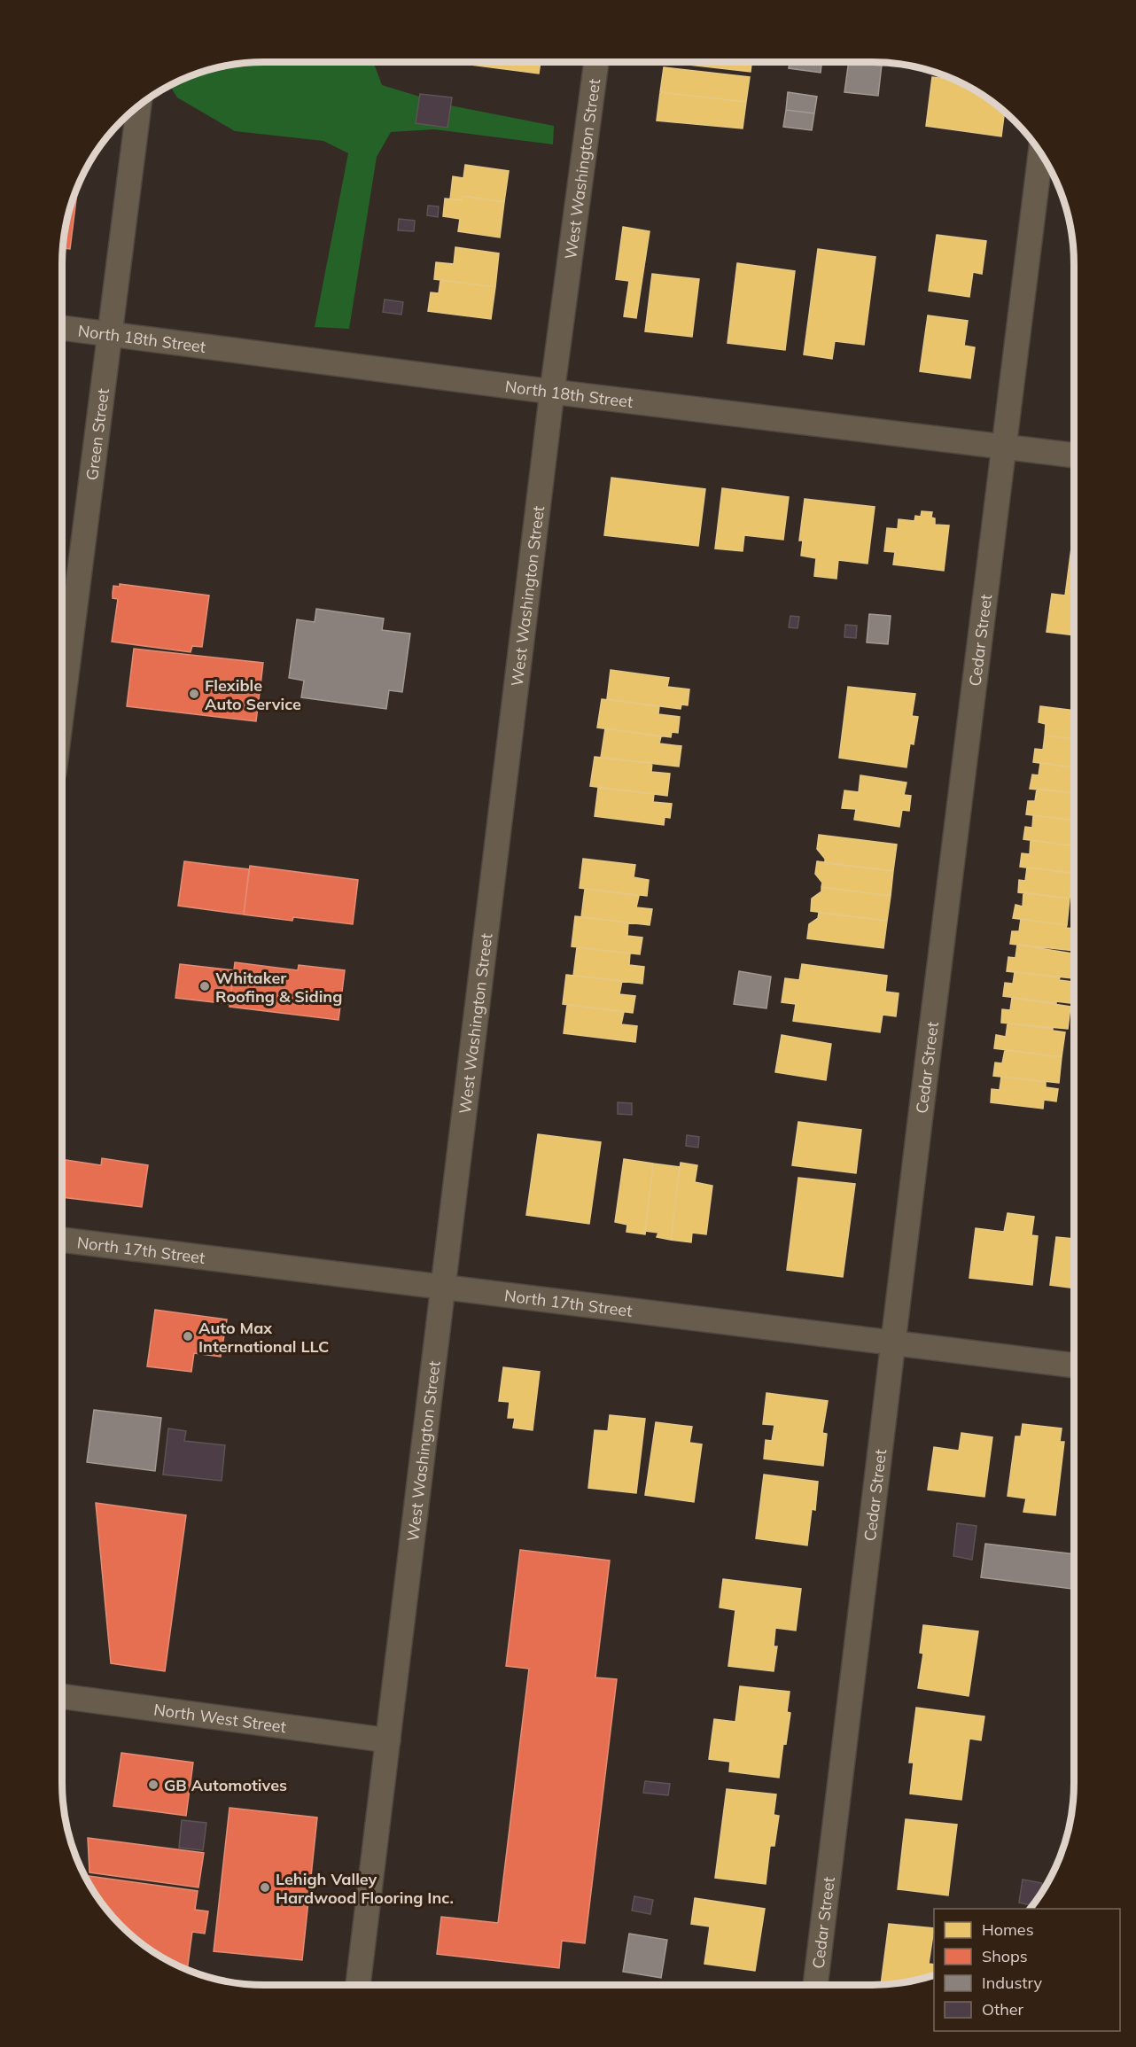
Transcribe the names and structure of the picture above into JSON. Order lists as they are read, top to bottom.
{
  "streets": {
    "street": [
      "West Washington Street",
      "North 18th Street",
      "Green Street",
      "Cedar Street",
      "North 17th Street",
      "North West Street"
    ]
  },
  "crossings": [
    ["West Washington Street", "North 18th Street"],
    ["West Washington Street", "North 17th Street"],
    ["West Washington Street", "North West Street"],
    ["North 18th Street", "Green Street"],
    ["North 18th Street", "Cedar Street"],
    ["Cedar Street", "North 17th Street"]
  ],
  "places": [
    "Flexible Auto Service",
    "Whitaker Roofing & Siding",
    "Auto Max International LLC",
    "GB Automotives",
    "Lehigh Valley Hardwood Flooring Inc."
  ],
  "legend": [
    "Homes",
    "Shops",
    "Industry",
    "Other"
  ]
}
